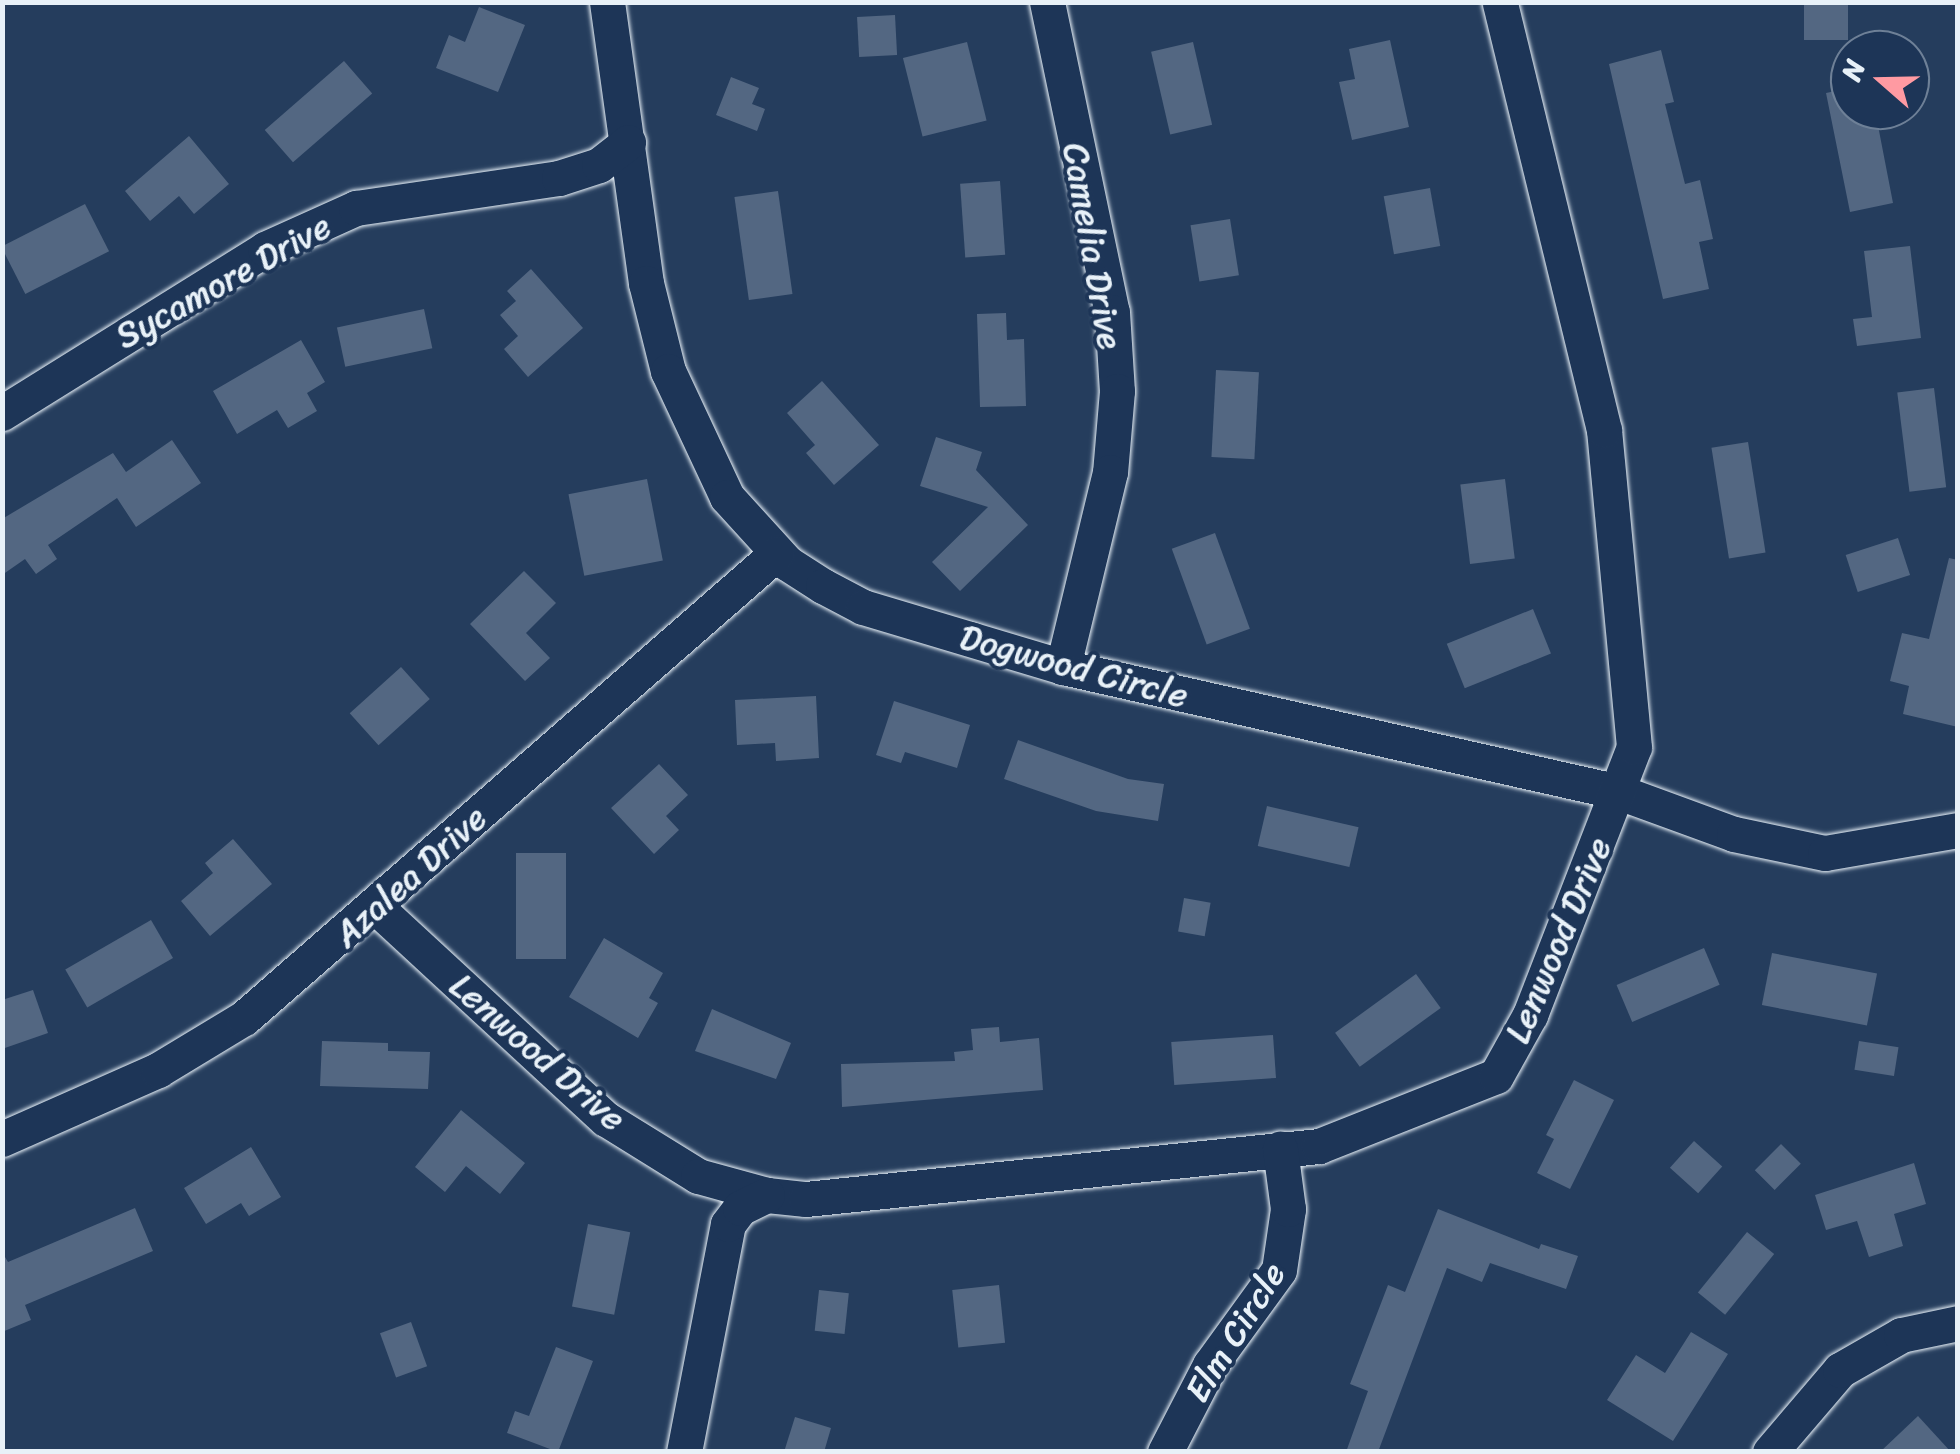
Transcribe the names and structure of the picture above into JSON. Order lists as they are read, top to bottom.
{
  "streets": {
    "street": [
      "Camelia Drive",
      "Sycamore Drive",
      "Dogwood Circle",
      "Azalea Drive",
      "Lenwood Drive",
      "Elm Circle"
    ]
  },
  "crossings": [
    ["Camelia Drive", "Dogwood Circle"],
    ["Sycamore Drive", "Dogwood Circle"],
    ["Dogwood Circle", "Azalea Drive"],
    ["Dogwood Circle", "Lenwood Drive"],
    ["Azalea Drive", "Lenwood Drive"],
    ["Lenwood Drive", "Elm Circle"]
  ],
  "north": "left"
}
